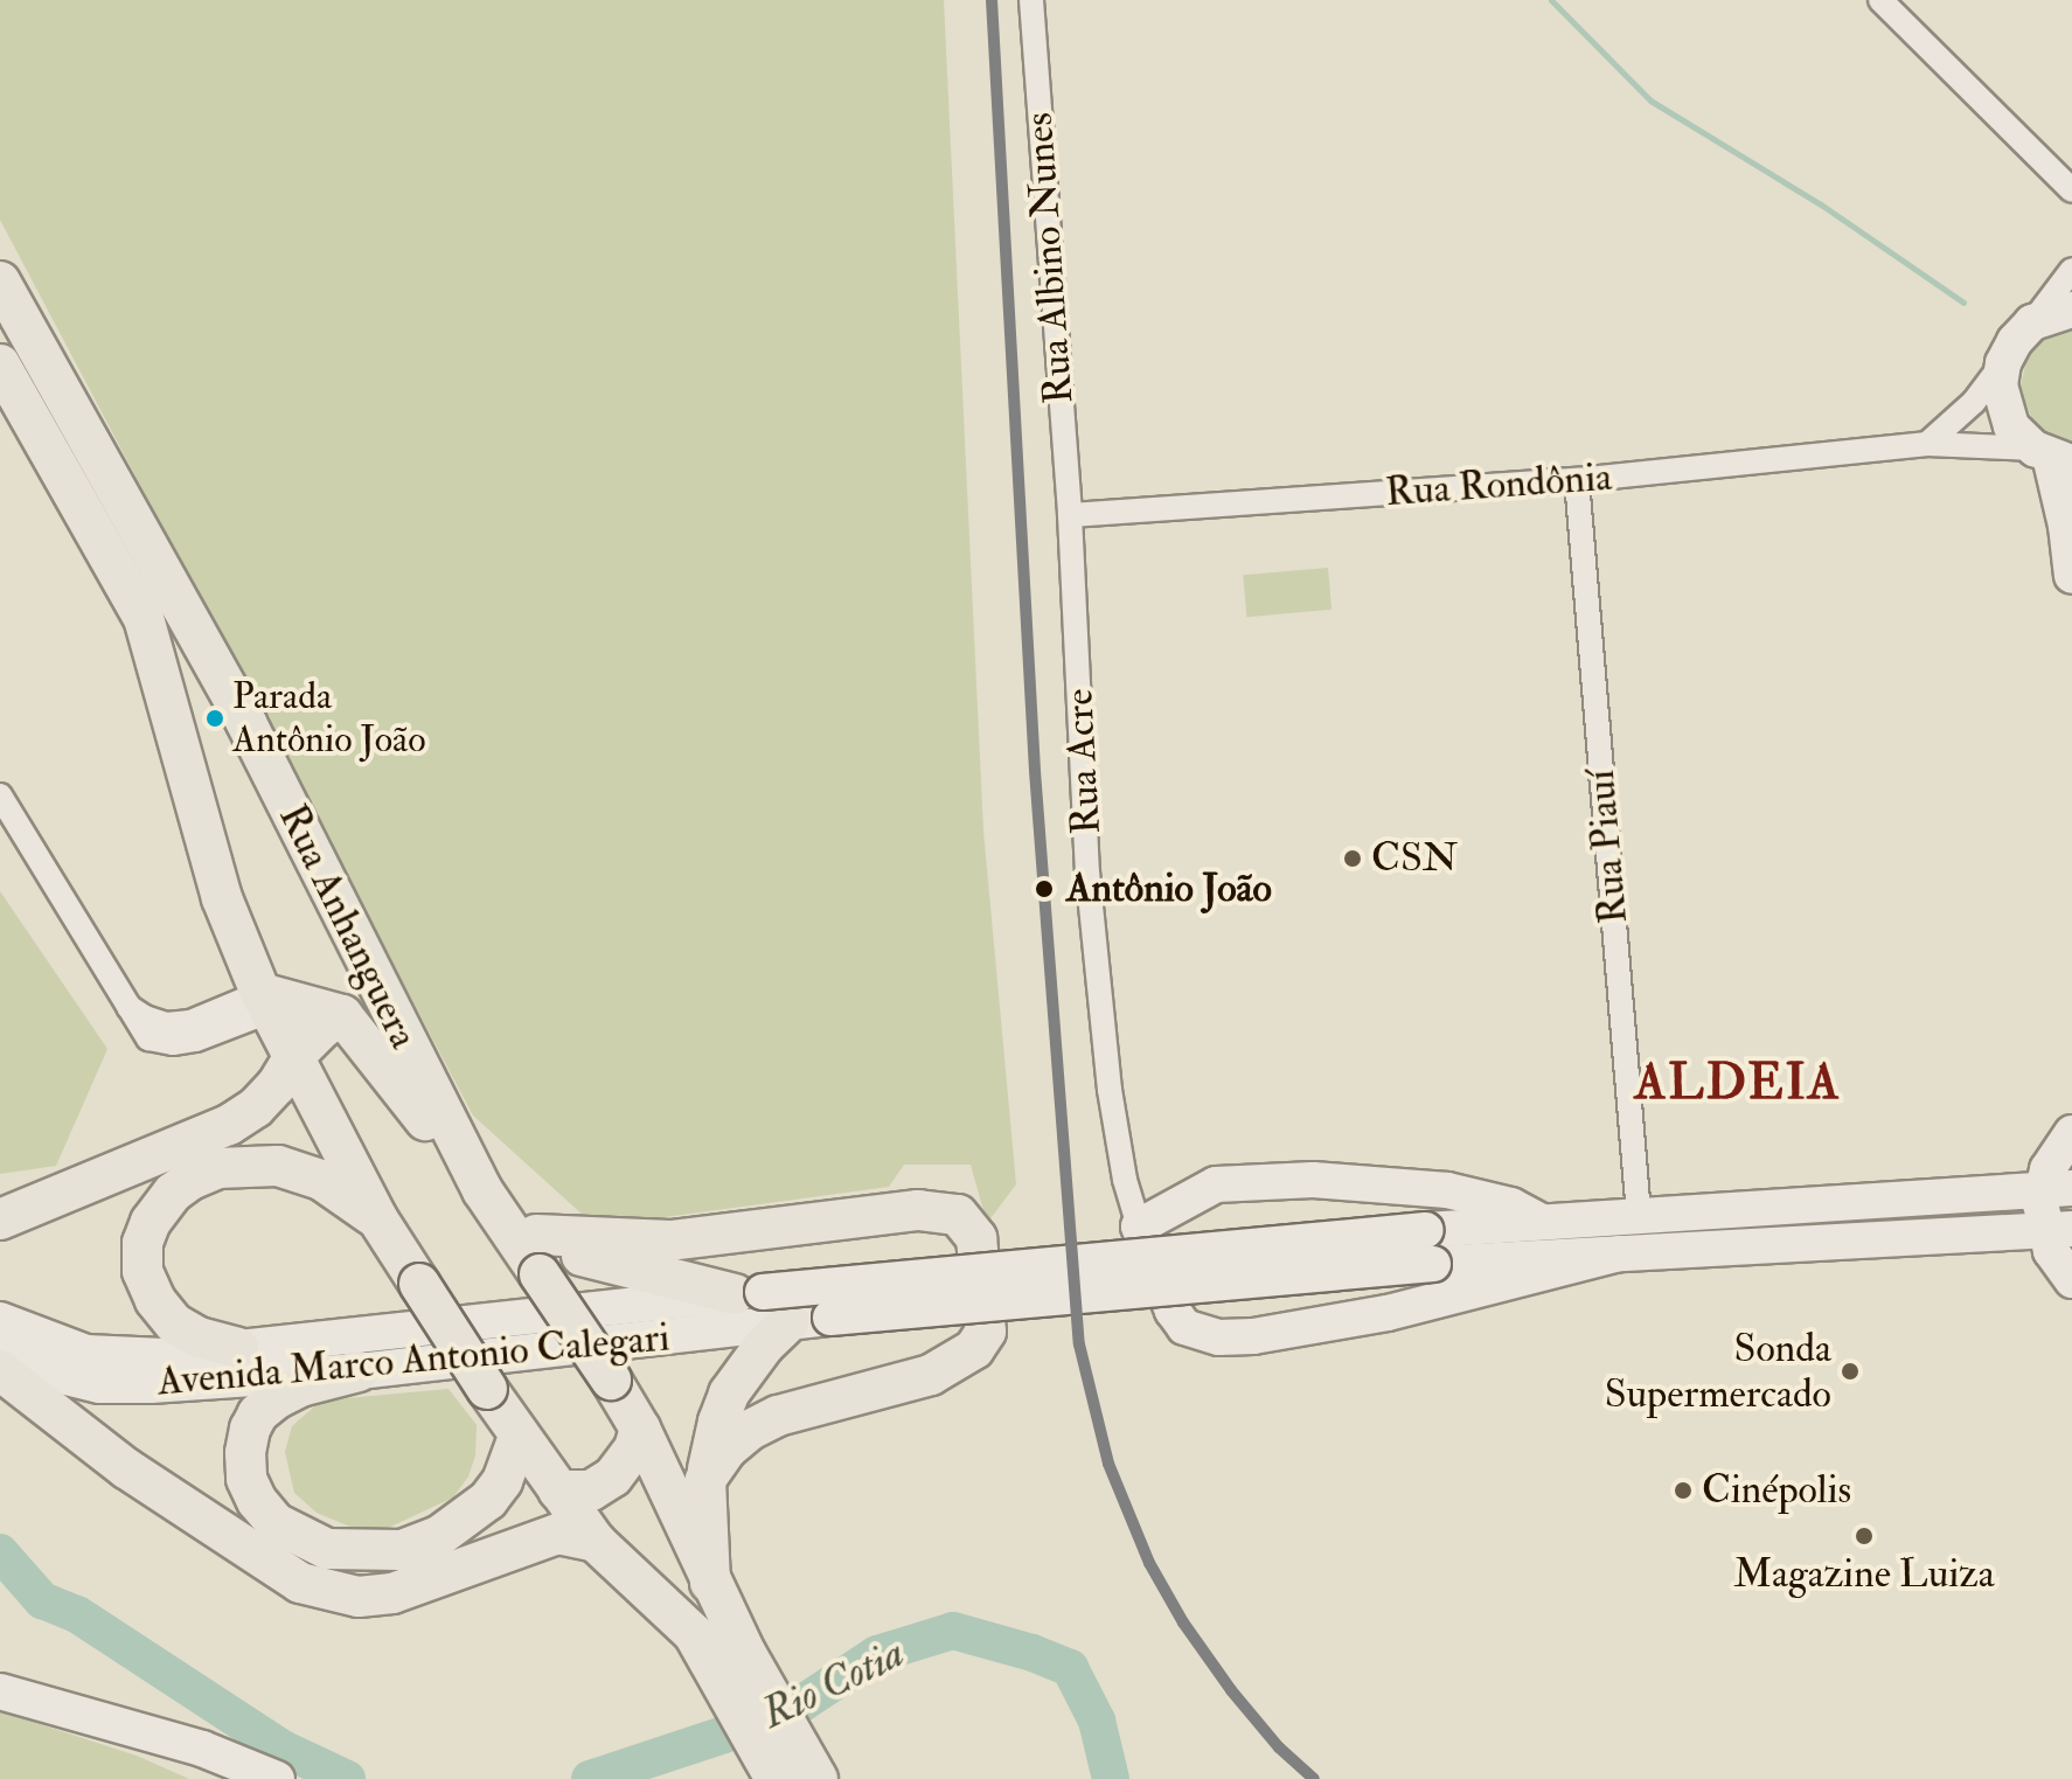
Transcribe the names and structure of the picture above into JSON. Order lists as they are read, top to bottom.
{
  "streets": {
    "main road": ["Rua Anhanguera", "Avenida Marco Antonio Calegari"],
    "street": [
      "Rua Albino Nunes",
      "Rua Rondônia",
      "Rua Acre",
      "Rua Piauí"
    ]
  },
  "crossings": [
    ["Rua Albino Nunes", "Rua Rondônia"],
    ["Rua Albino Nunes", "Rua Acre"],
    ["Rua Rondônia", "Rua Acre"],
    ["Rua Rondônia", "Rua Piauí"]
  ],
  "districts": ["ALDEIA"],
  "water": ["Rio Cotia"],
  "places": [
    "Parada Antônio João",
    "CSN",
    "Antônio João",
    "Sonda Supermercado",
    "Cinépolis",
    "Magazine Luiza"
  ]
}
